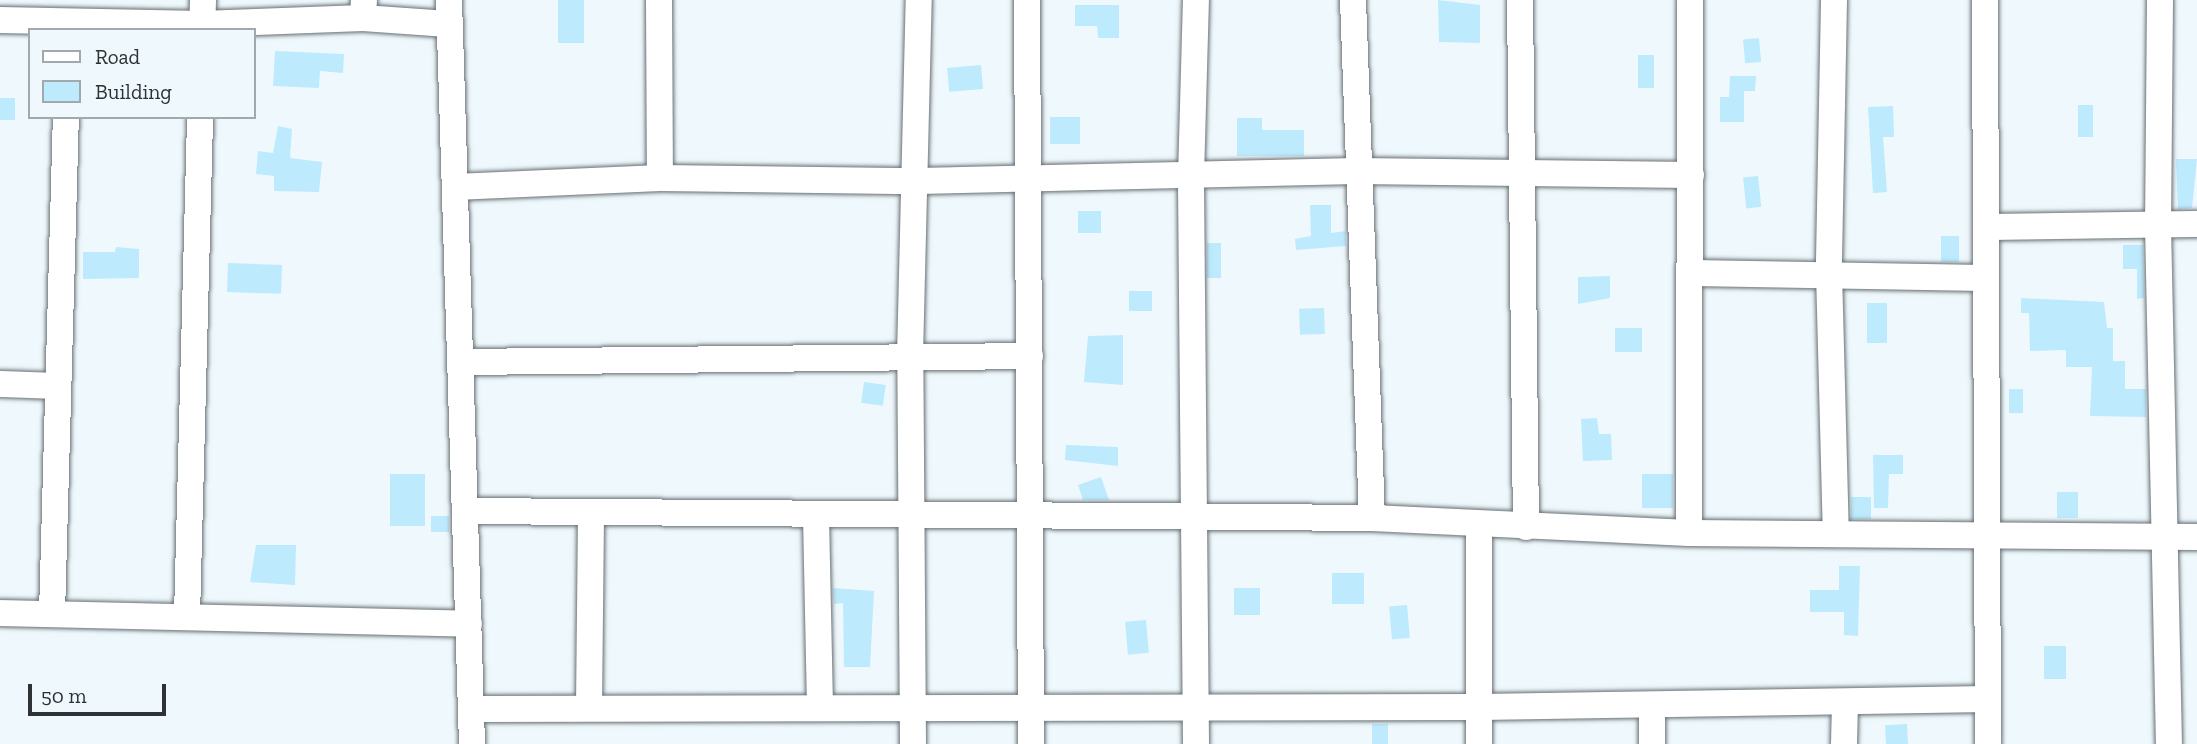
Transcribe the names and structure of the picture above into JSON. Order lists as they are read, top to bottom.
{
  "legend": ["Road", "Building"],
  "scale_bar": "50 m"
}
